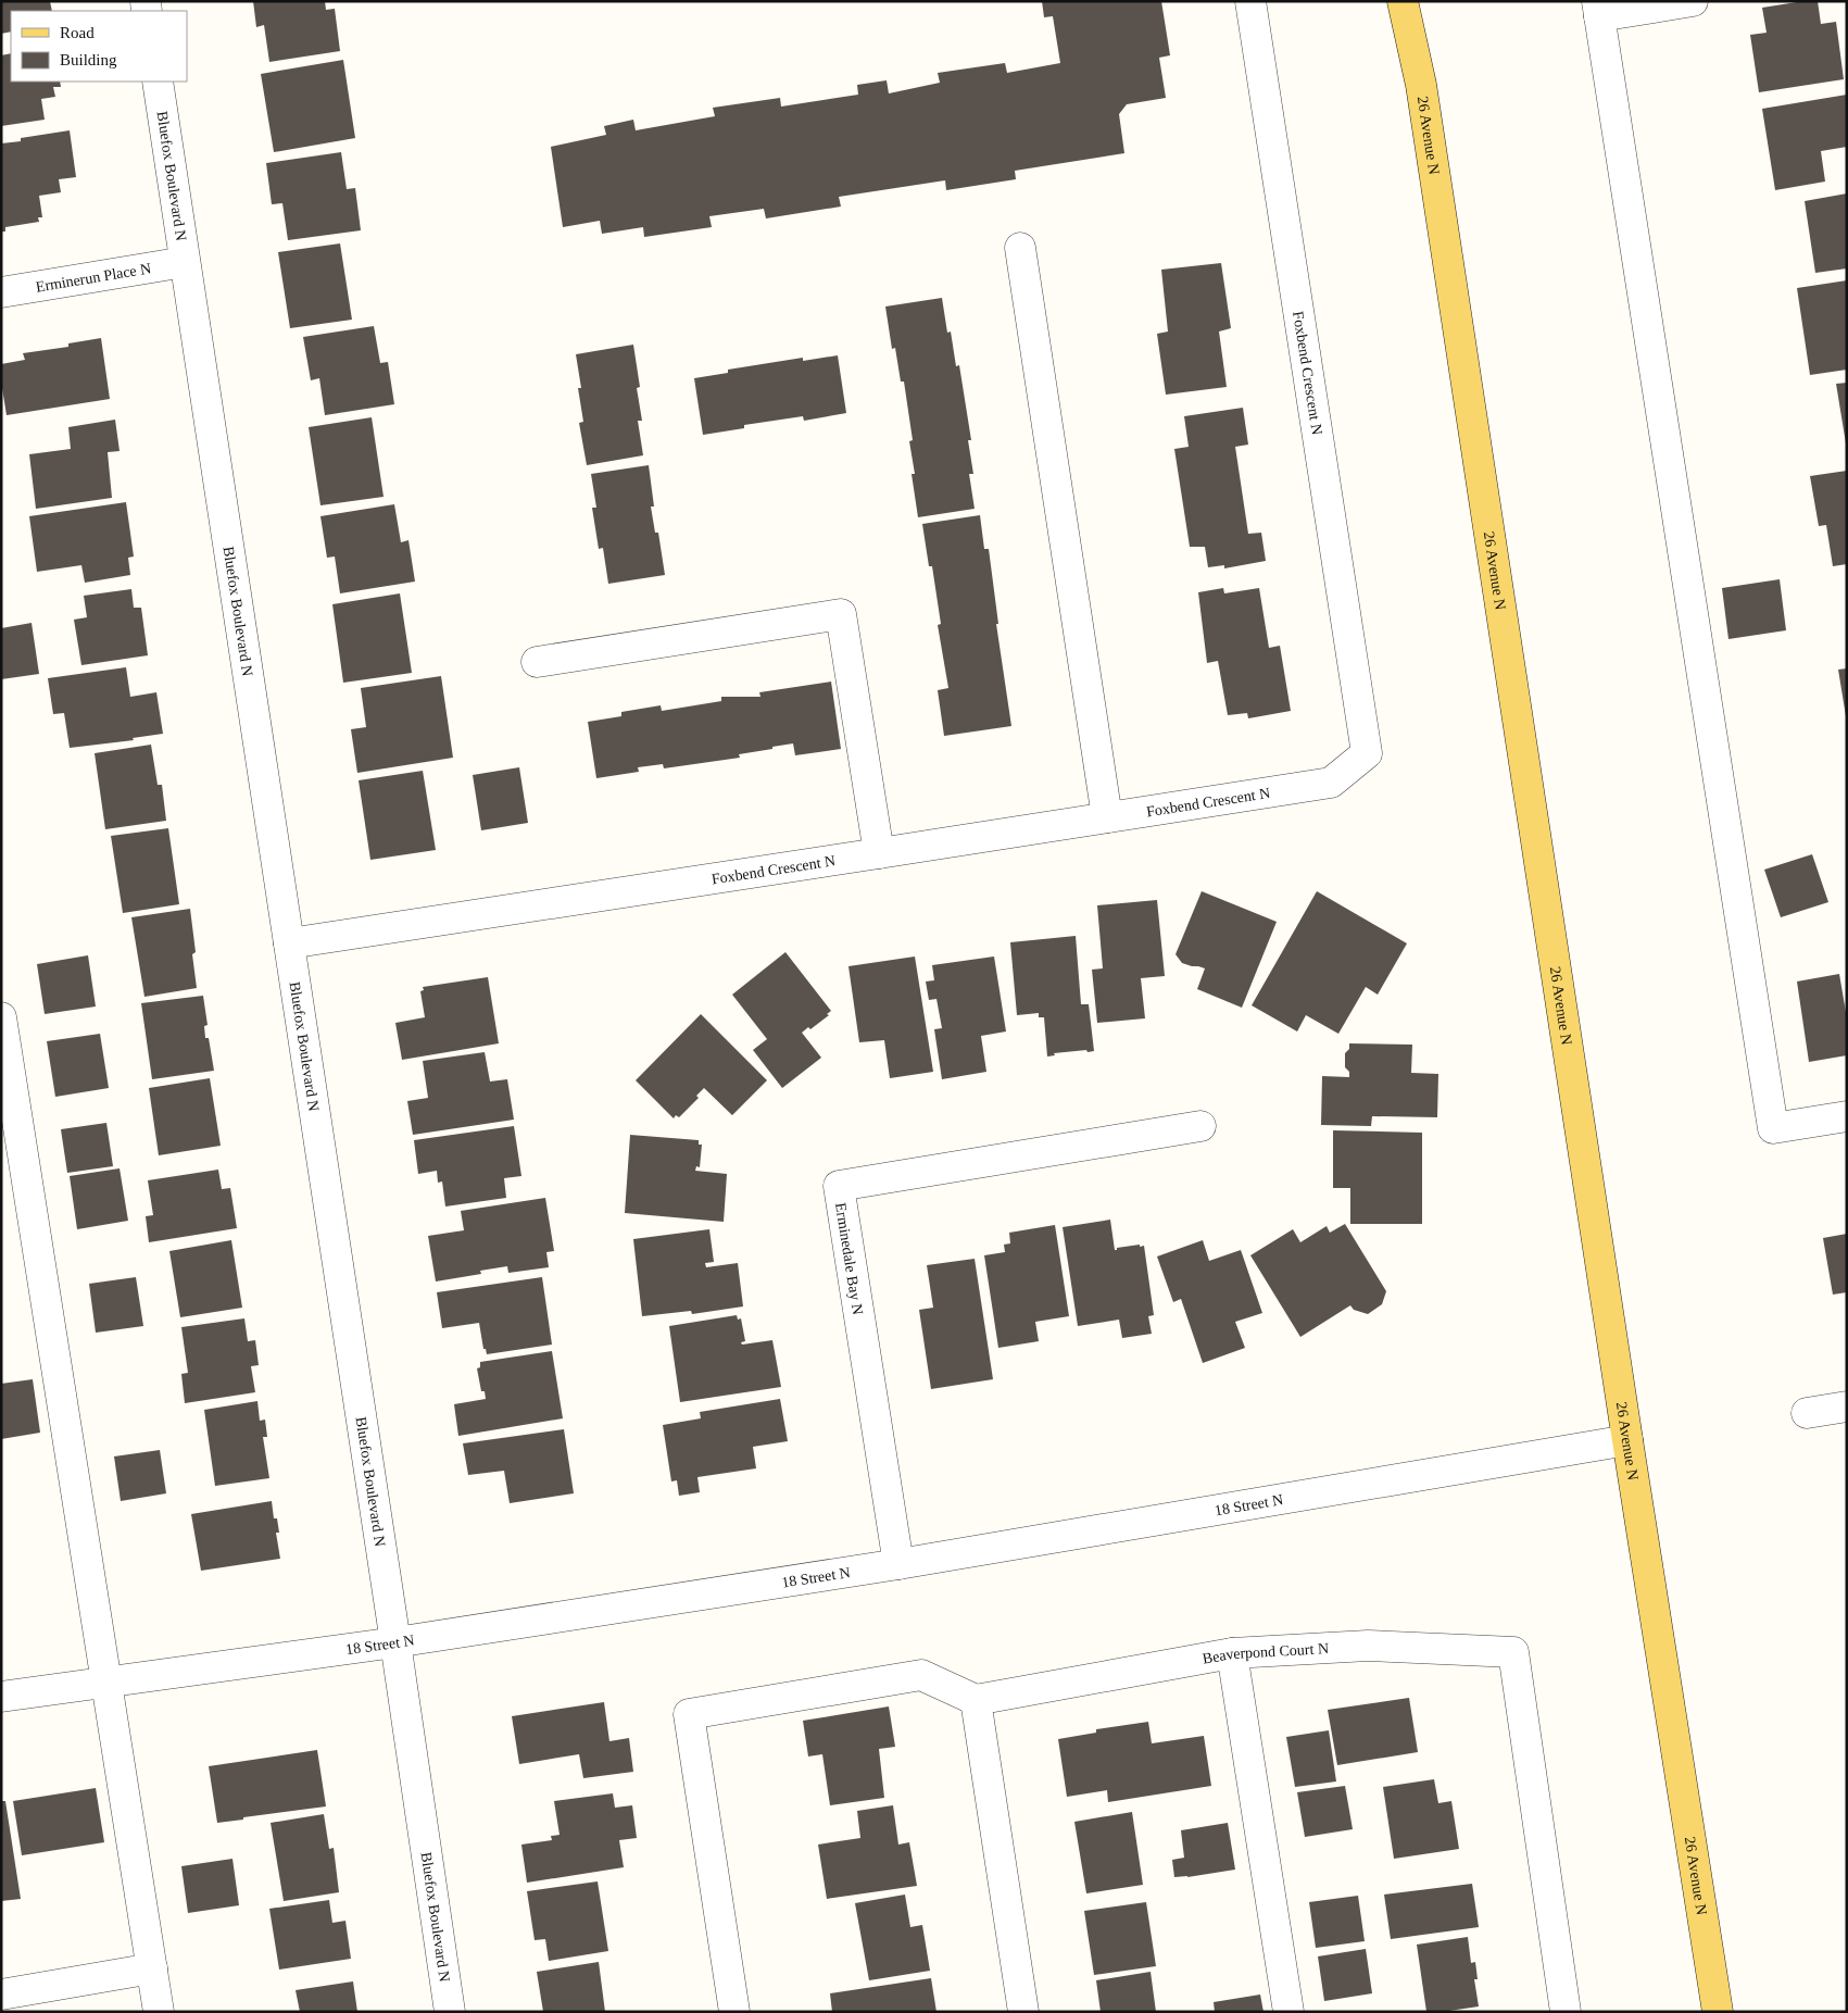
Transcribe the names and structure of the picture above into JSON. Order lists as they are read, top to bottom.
{
  "streets": {
    "main road": ["26 Avenue N"],
    "street": [
      "Bluefox Boulevard N",
      "Erminerun Place N",
      "Foxbend Crescent N",
      "Erminedale Bay N",
      "18 Street N",
      "Beaverpond Court N"
    ]
  },
  "crossings": [
    ["26 Avenue N", "18 Street N"],
    ["Bluefox Boulevard N", "Erminerun Place N"],
    ["Bluefox Boulevard N", "Foxbend Crescent N"],
    ["Bluefox Boulevard N", "18 Street N"],
    ["Erminedale Bay N", "18 Street N"]
  ],
  "legend": ["Road", "Building"]
}
